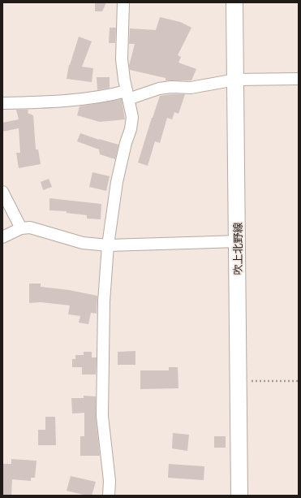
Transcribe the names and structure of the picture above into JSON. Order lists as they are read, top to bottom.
{
  "streets": {
    "main road": ["吹上北野線"]
  }
}
